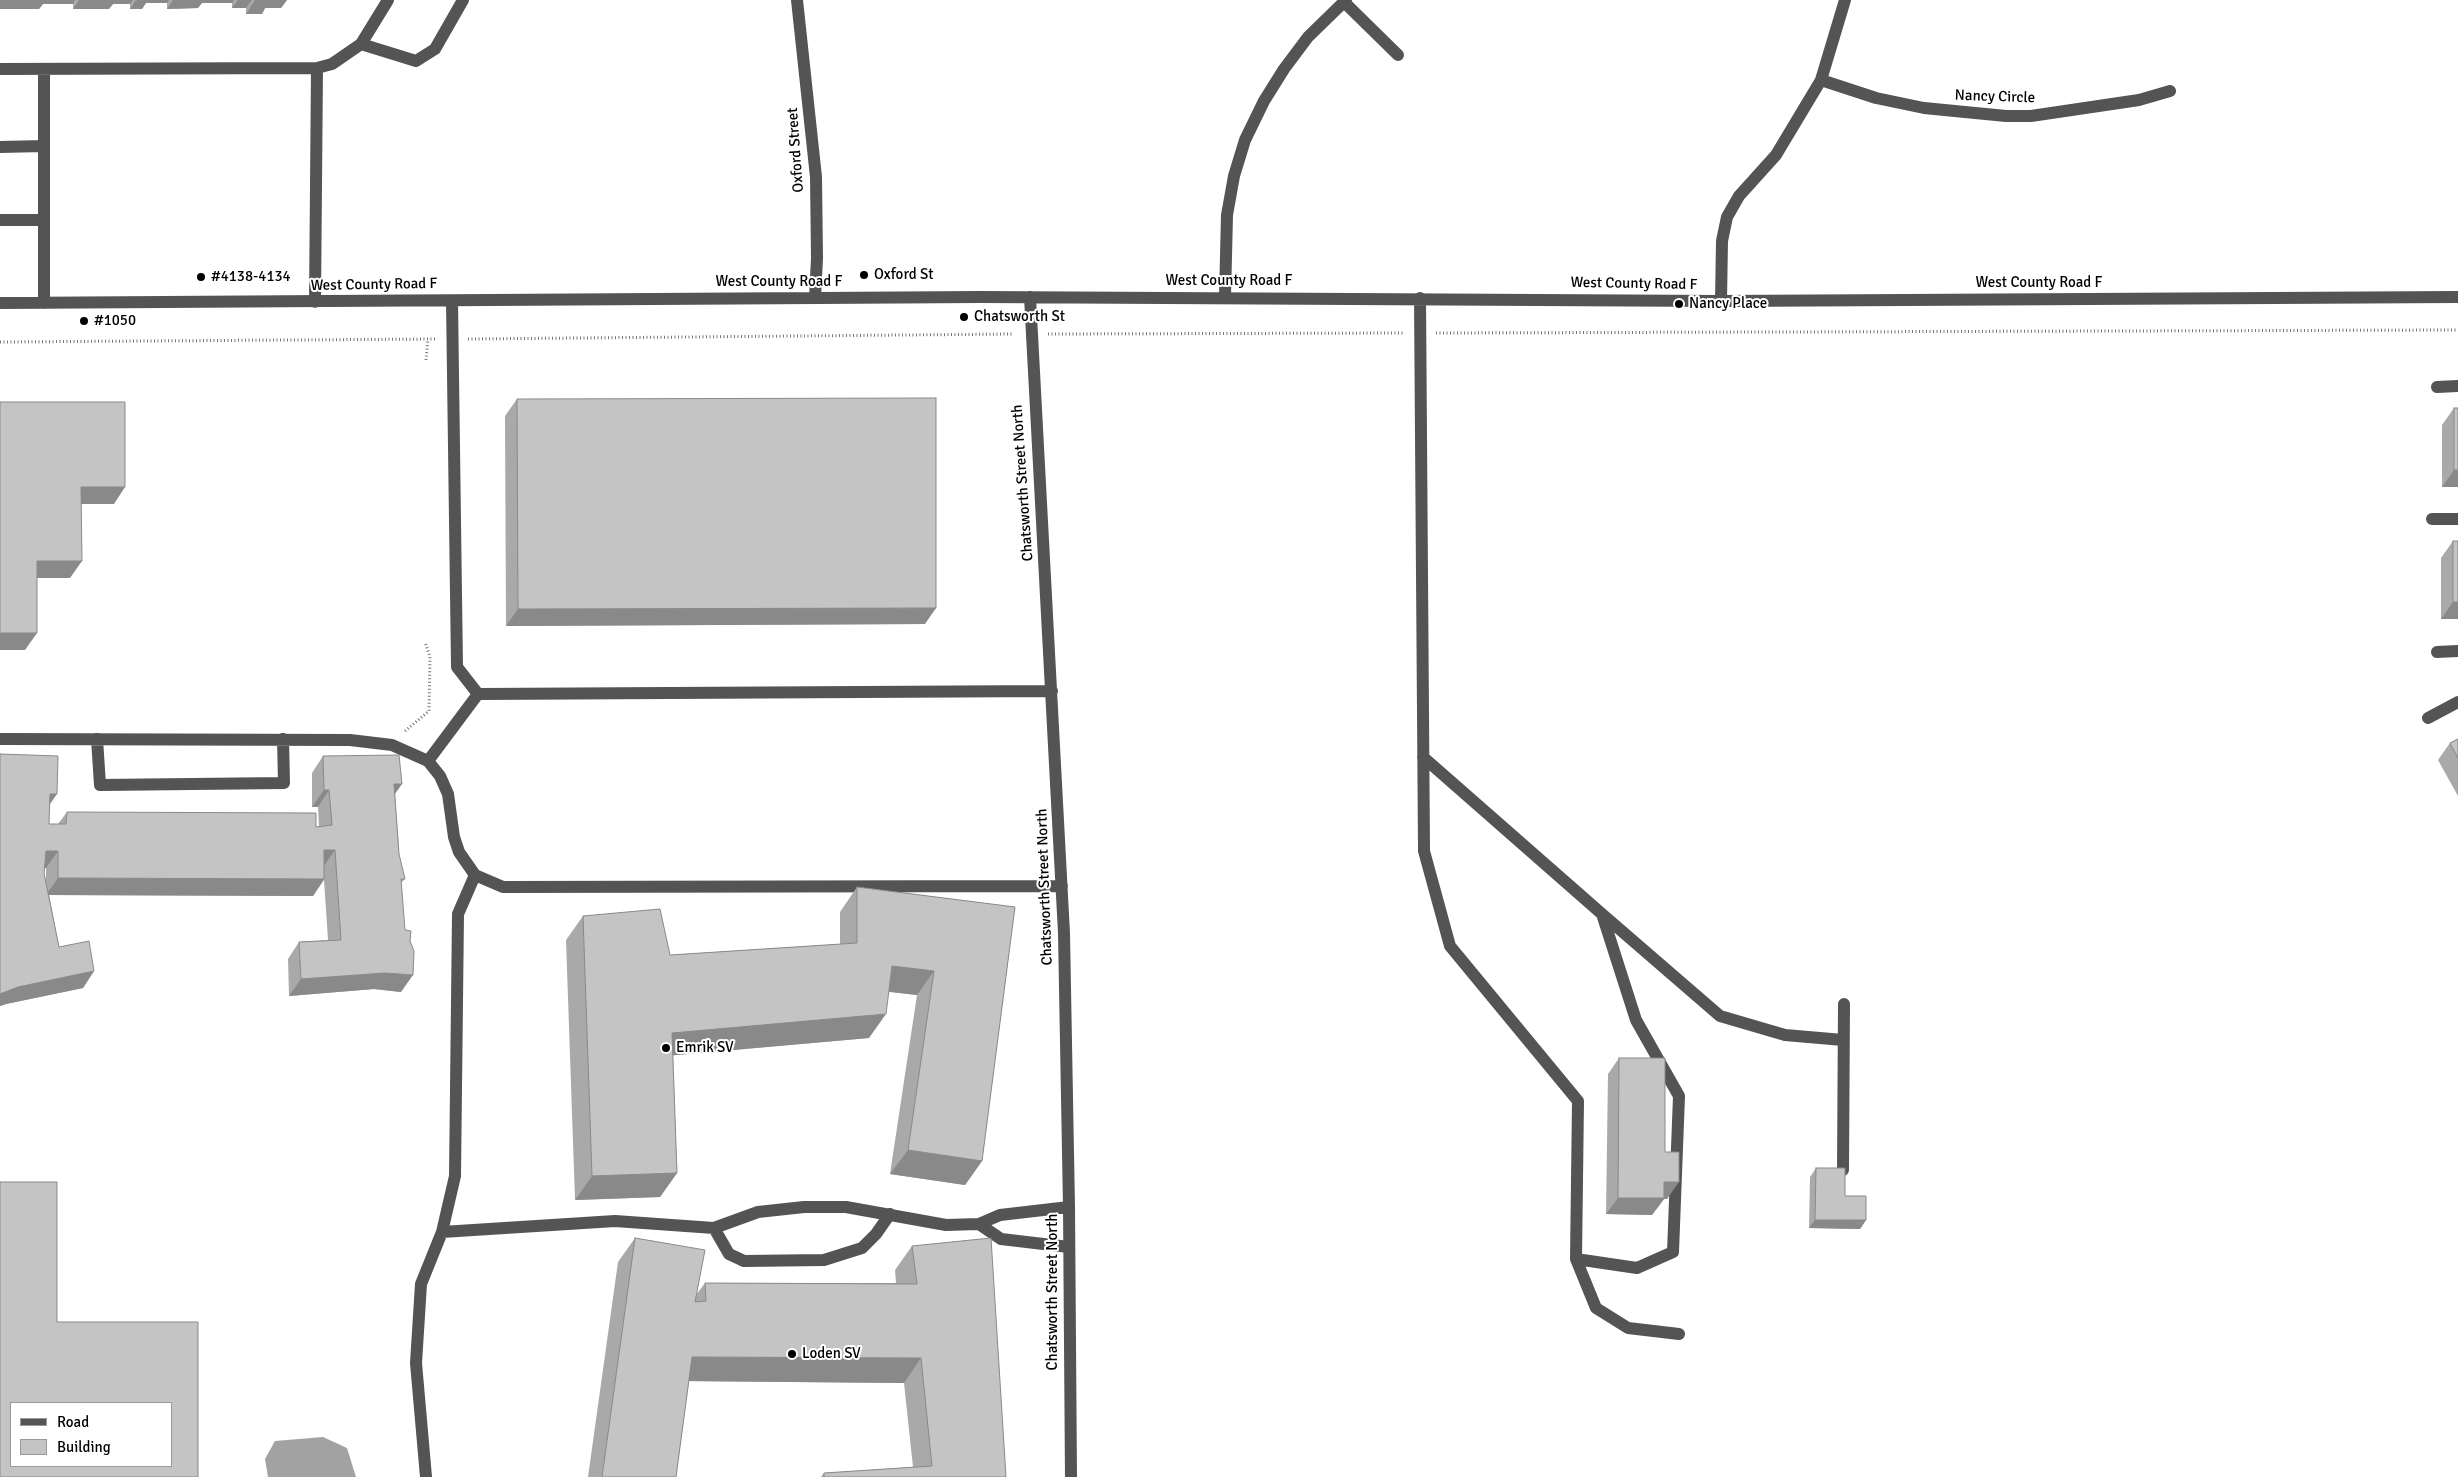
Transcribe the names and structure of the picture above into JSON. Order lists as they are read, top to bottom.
{
  "streets": {
    "street": [
      "Nancy Circle",
      "Oxford Street",
      "West County Road F",
      "Chatsworth Street North"
    ]
  },
  "crossings": [
    ["Oxford Street", "West County Road F"],
    ["West County Road F", "Chatsworth Street North"]
  ],
  "places": [
    "Oxford St",
    "#4138-4134",
    "Nancy Place",
    "Chatsworth St",
    "#1050",
    "Emrik SV",
    "Loden SV"
  ],
  "legend": ["Road", "Building"]
}
